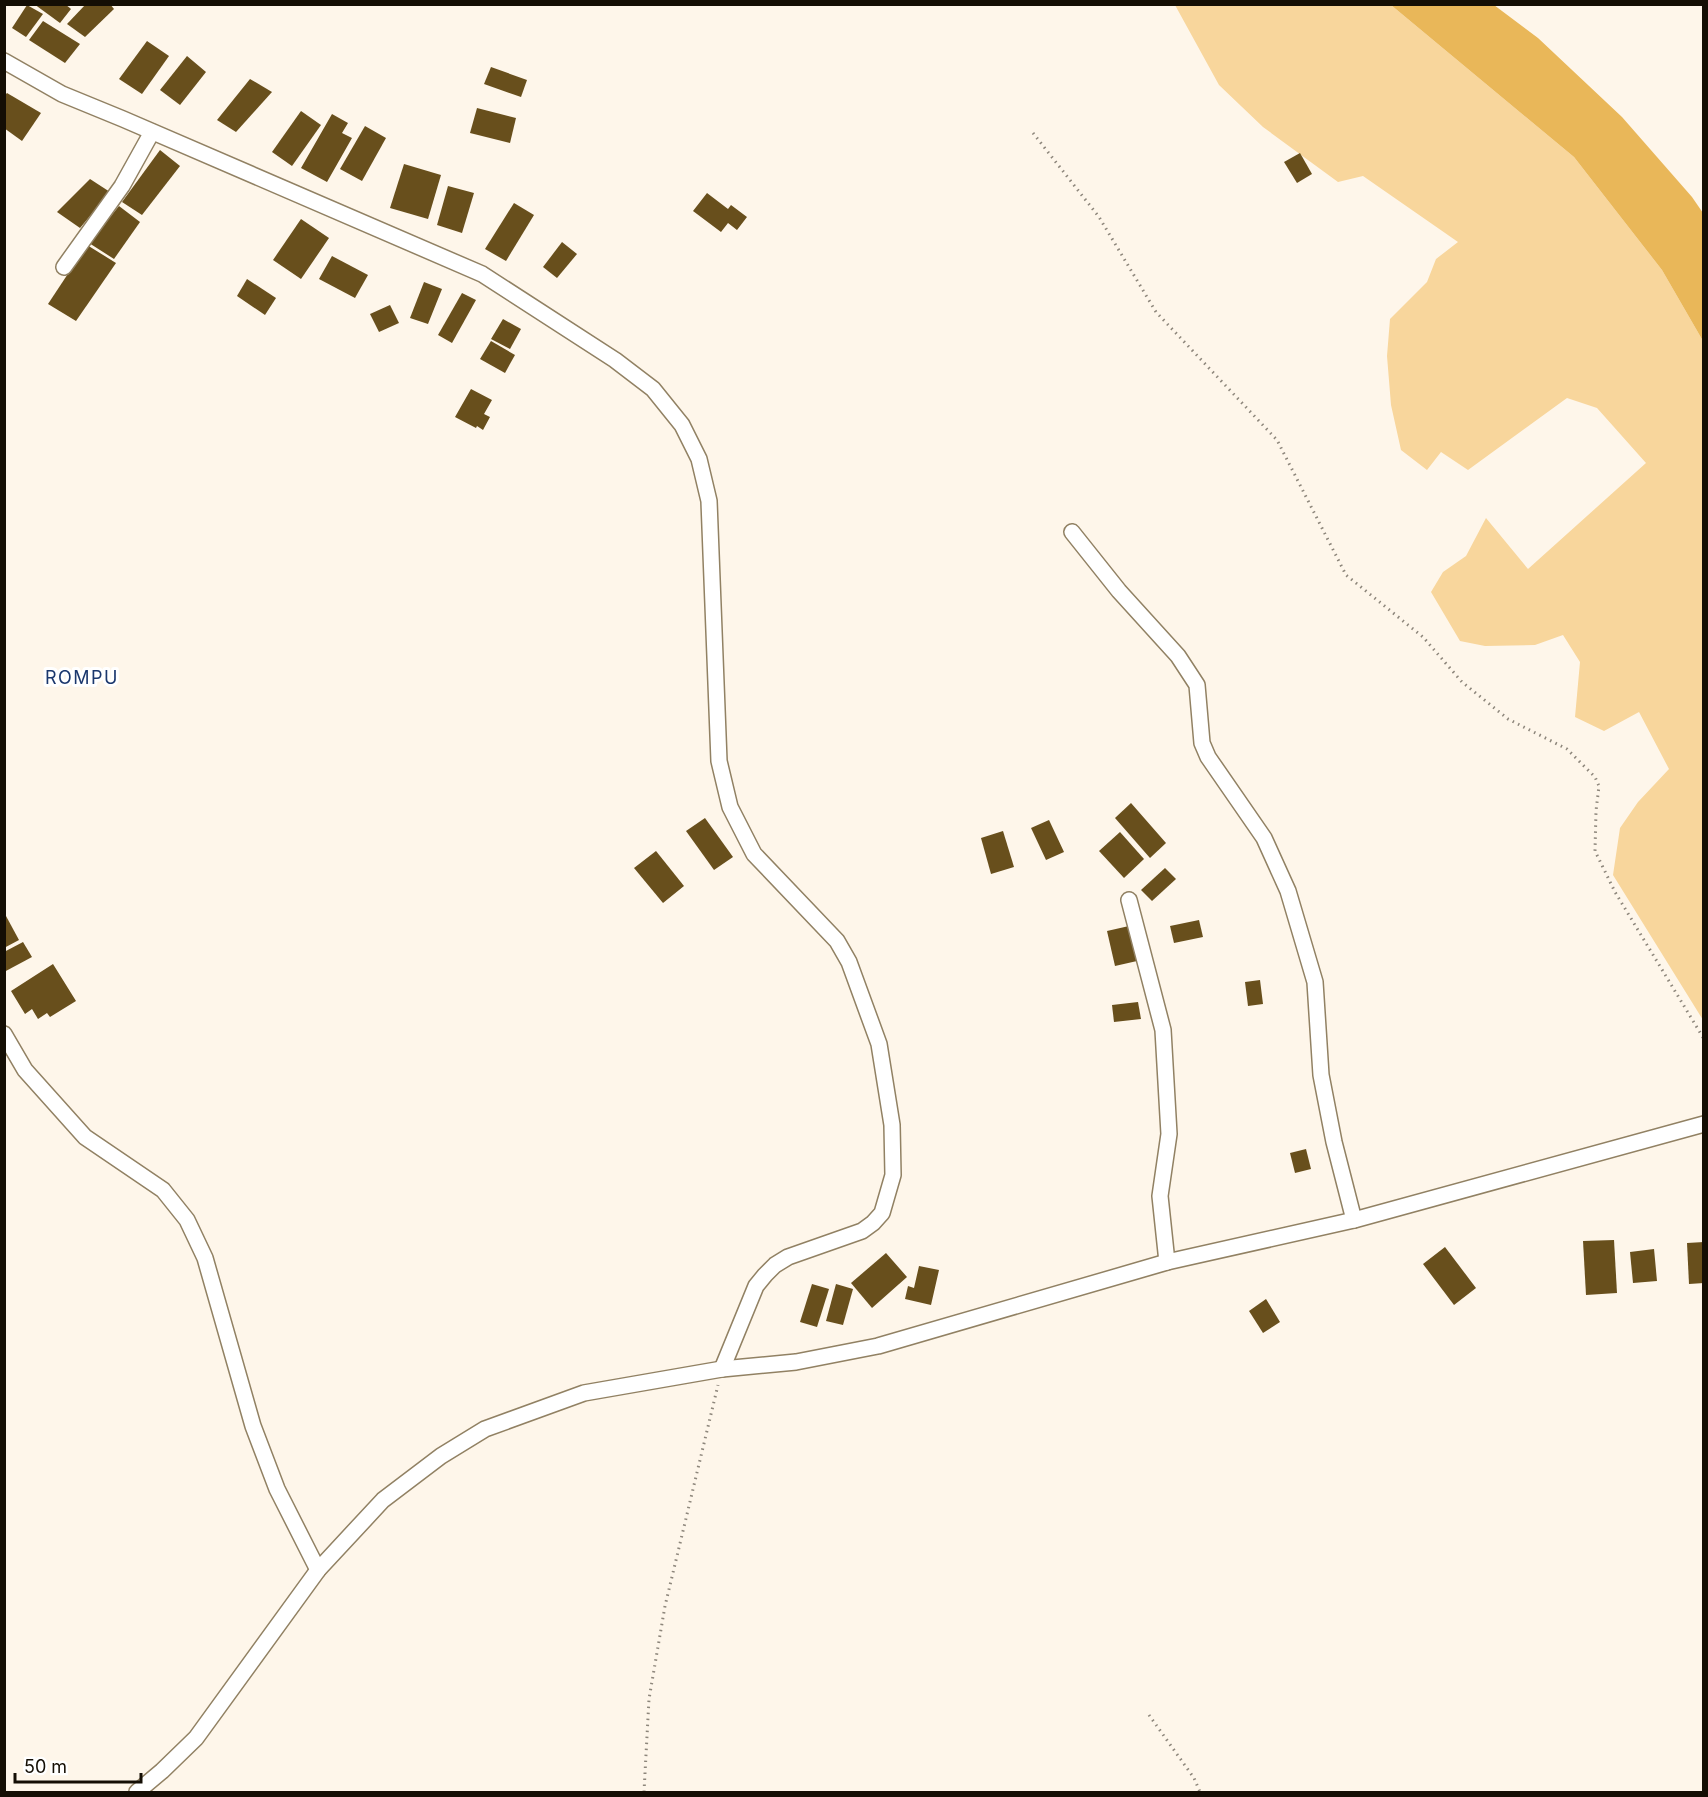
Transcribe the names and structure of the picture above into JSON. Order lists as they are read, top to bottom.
{
  "districts": ["ROMPU"],
  "scale_bar": "50 m"
}
